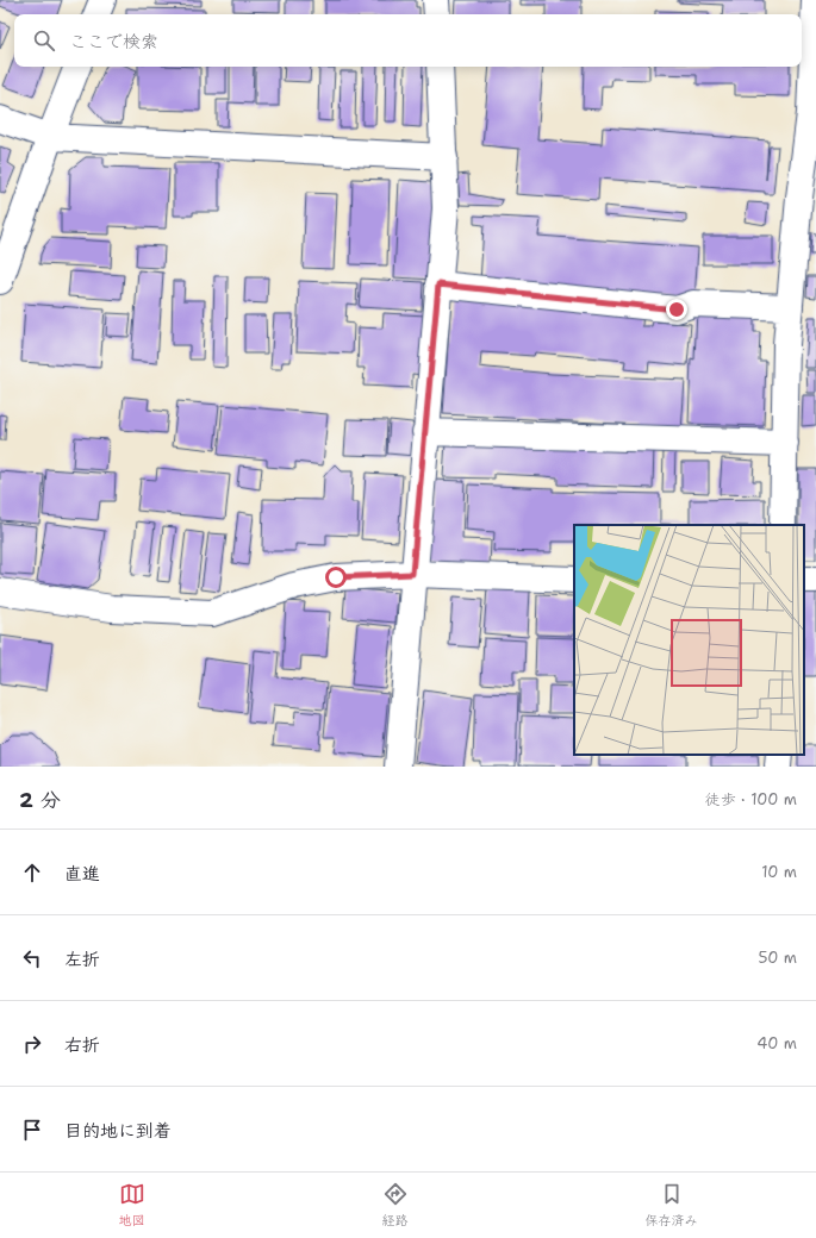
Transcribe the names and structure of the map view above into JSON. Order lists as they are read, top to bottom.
{
  "page": {
    "search": "ここで検索",
    "heading": ["2 分", "徒歩 · 100 m"],
    "list": [
      ["直進", "10 m"],
      ["左折", "50 m"],
      ["右折", "40 m"],
      "目的地に到着"
    ],
    "nav": ["地図", "経路", "保存済み"]
  }
}
